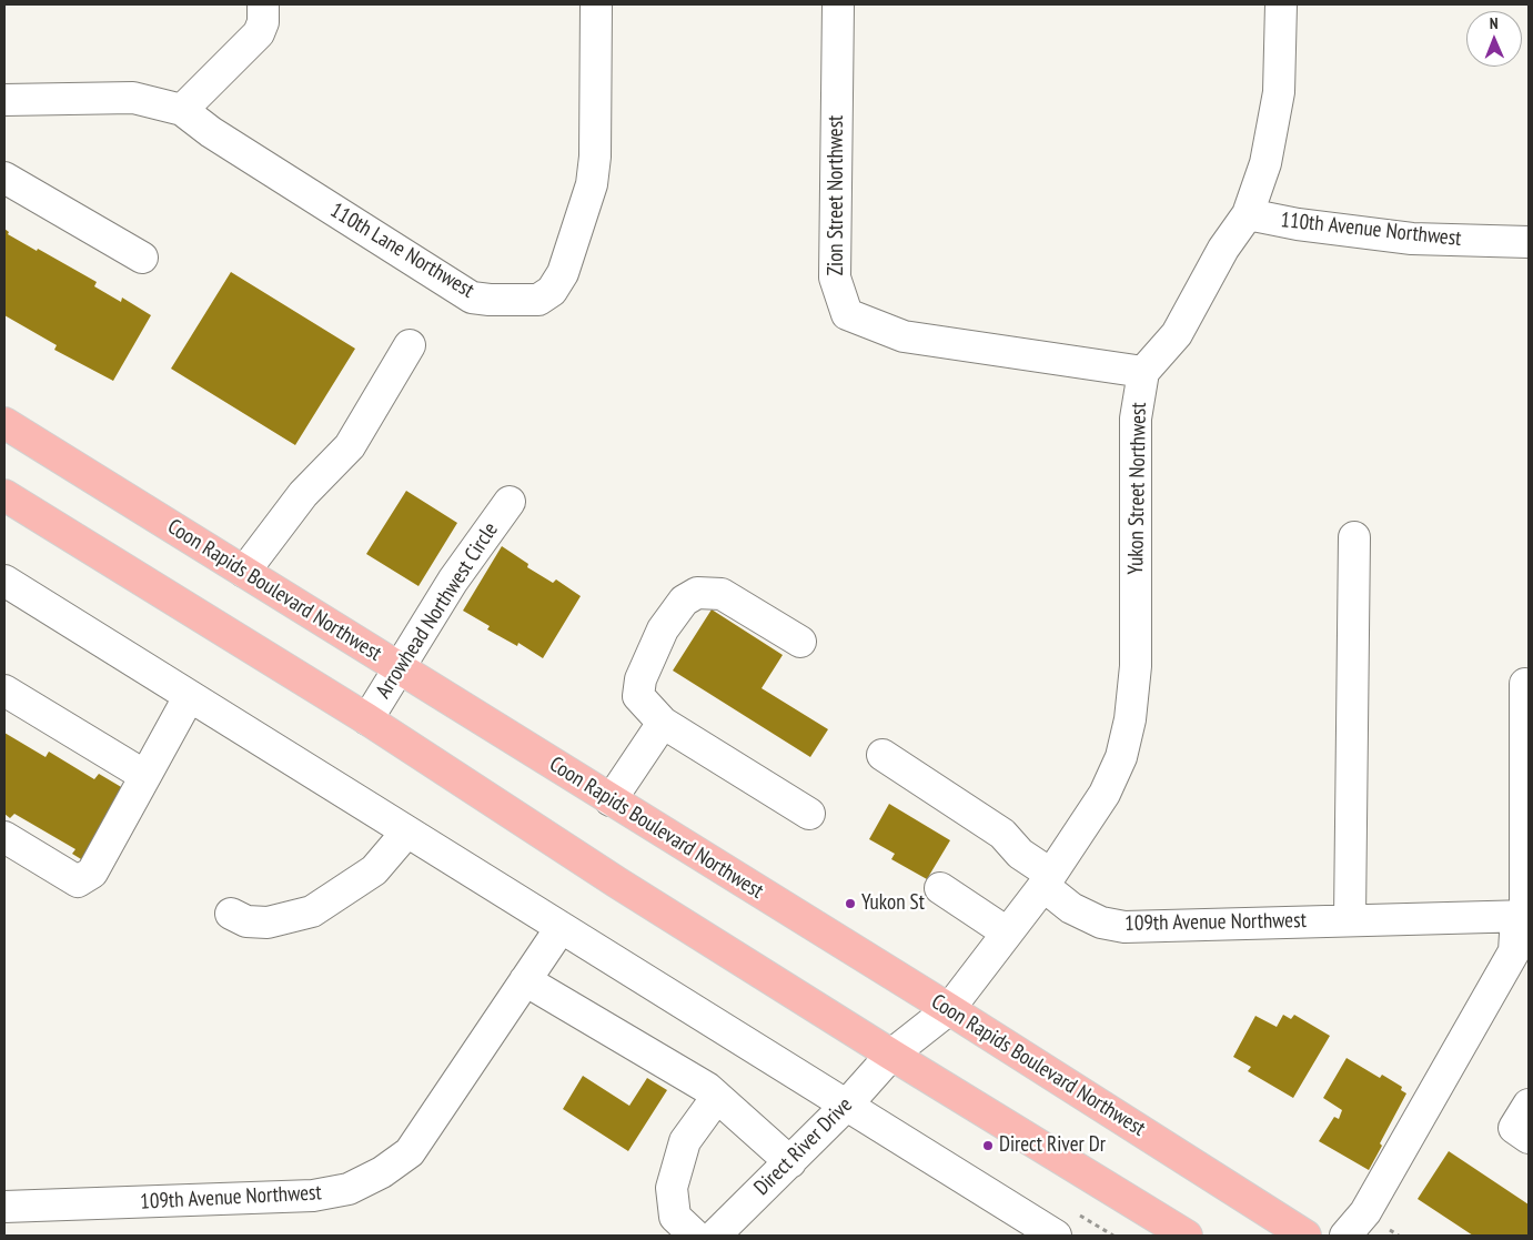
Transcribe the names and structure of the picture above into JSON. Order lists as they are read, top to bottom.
{
  "streets": {
    "main road": ["Coon Rapids Boulevard Northwest"],
    "street": [
      "Zion Street Northwest",
      "110th Avenue Northwest",
      "110th Lane Northwest",
      "Yukon Street Northwest",
      "Arrowhead Northwest Circle",
      "109th Avenue Northwest",
      "Direct River Drive"
    ]
  },
  "crossings": [
    ["Zion Street Northwest", "Yukon Street Northwest"],
    ["110th Avenue Northwest", "Yukon Street Northwest"],
    ["Yukon Street Northwest", "109th Avenue Northwest"],
    ["Coon Rapids Boulevard Northwest", "Arrowhead Northwest Circle"]
  ],
  "places": ["Yukon St", "Direct River Dr"],
  "north": "top"
}
